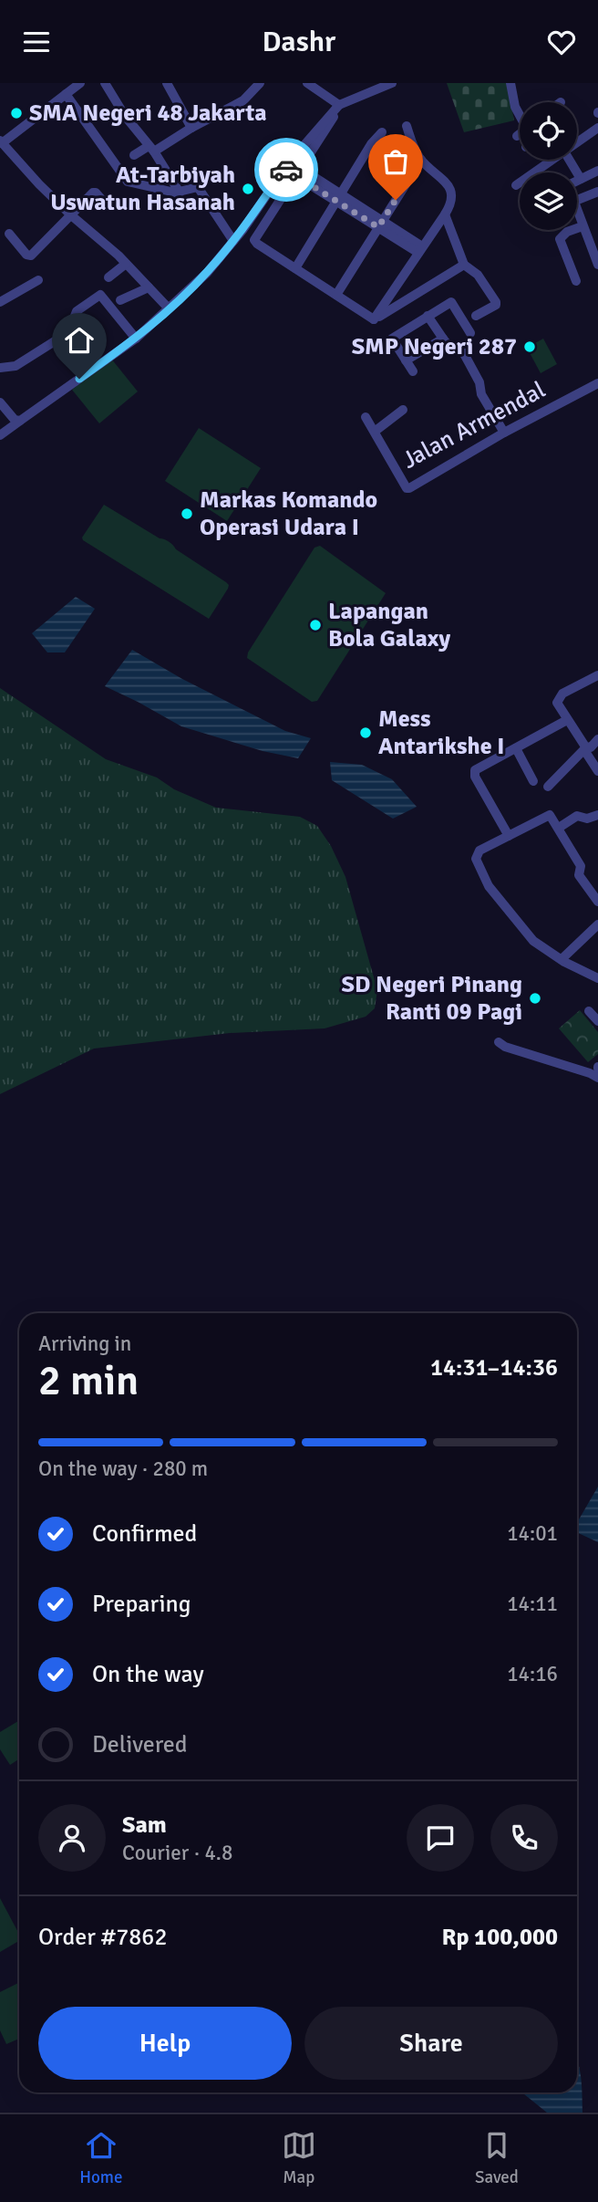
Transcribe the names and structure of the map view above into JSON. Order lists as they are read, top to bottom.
{
  "streets": {
    "street": ["Jalan Armendal"]
  },
  "places": [
    "SMA Negeri 48 Jakarta",
    "At-Tarbiyah Uswatun Hasanah",
    "SMP Negeri 287",
    "Markas Komando Operasi Udara I",
    "Lapangan Bola Galaxy",
    "Mess Antarikshe I",
    "SD Negeri Pinang Ranti 09 Pagi"
  ],
  "page": {
    "header": "Dashr",
    "heading": ["2 min", "Arriving in", "14:31–14:36"],
    "panel": [
      "Sam",
      "Courier · 4.8",
      "Order #7862",
      "Rp 100,000"
    ],
    "bar": "On the way · 280 m",
    "list": [
      ["Confirmed", "14:01"],
      ["Preparing", "14:11"],
      ["On the way", "14:16"],
      "Delivered"
    ],
    "buttons": ["Help", "Share"],
    "tabs": ["Home", "Map", "Saved"]
  }
}
